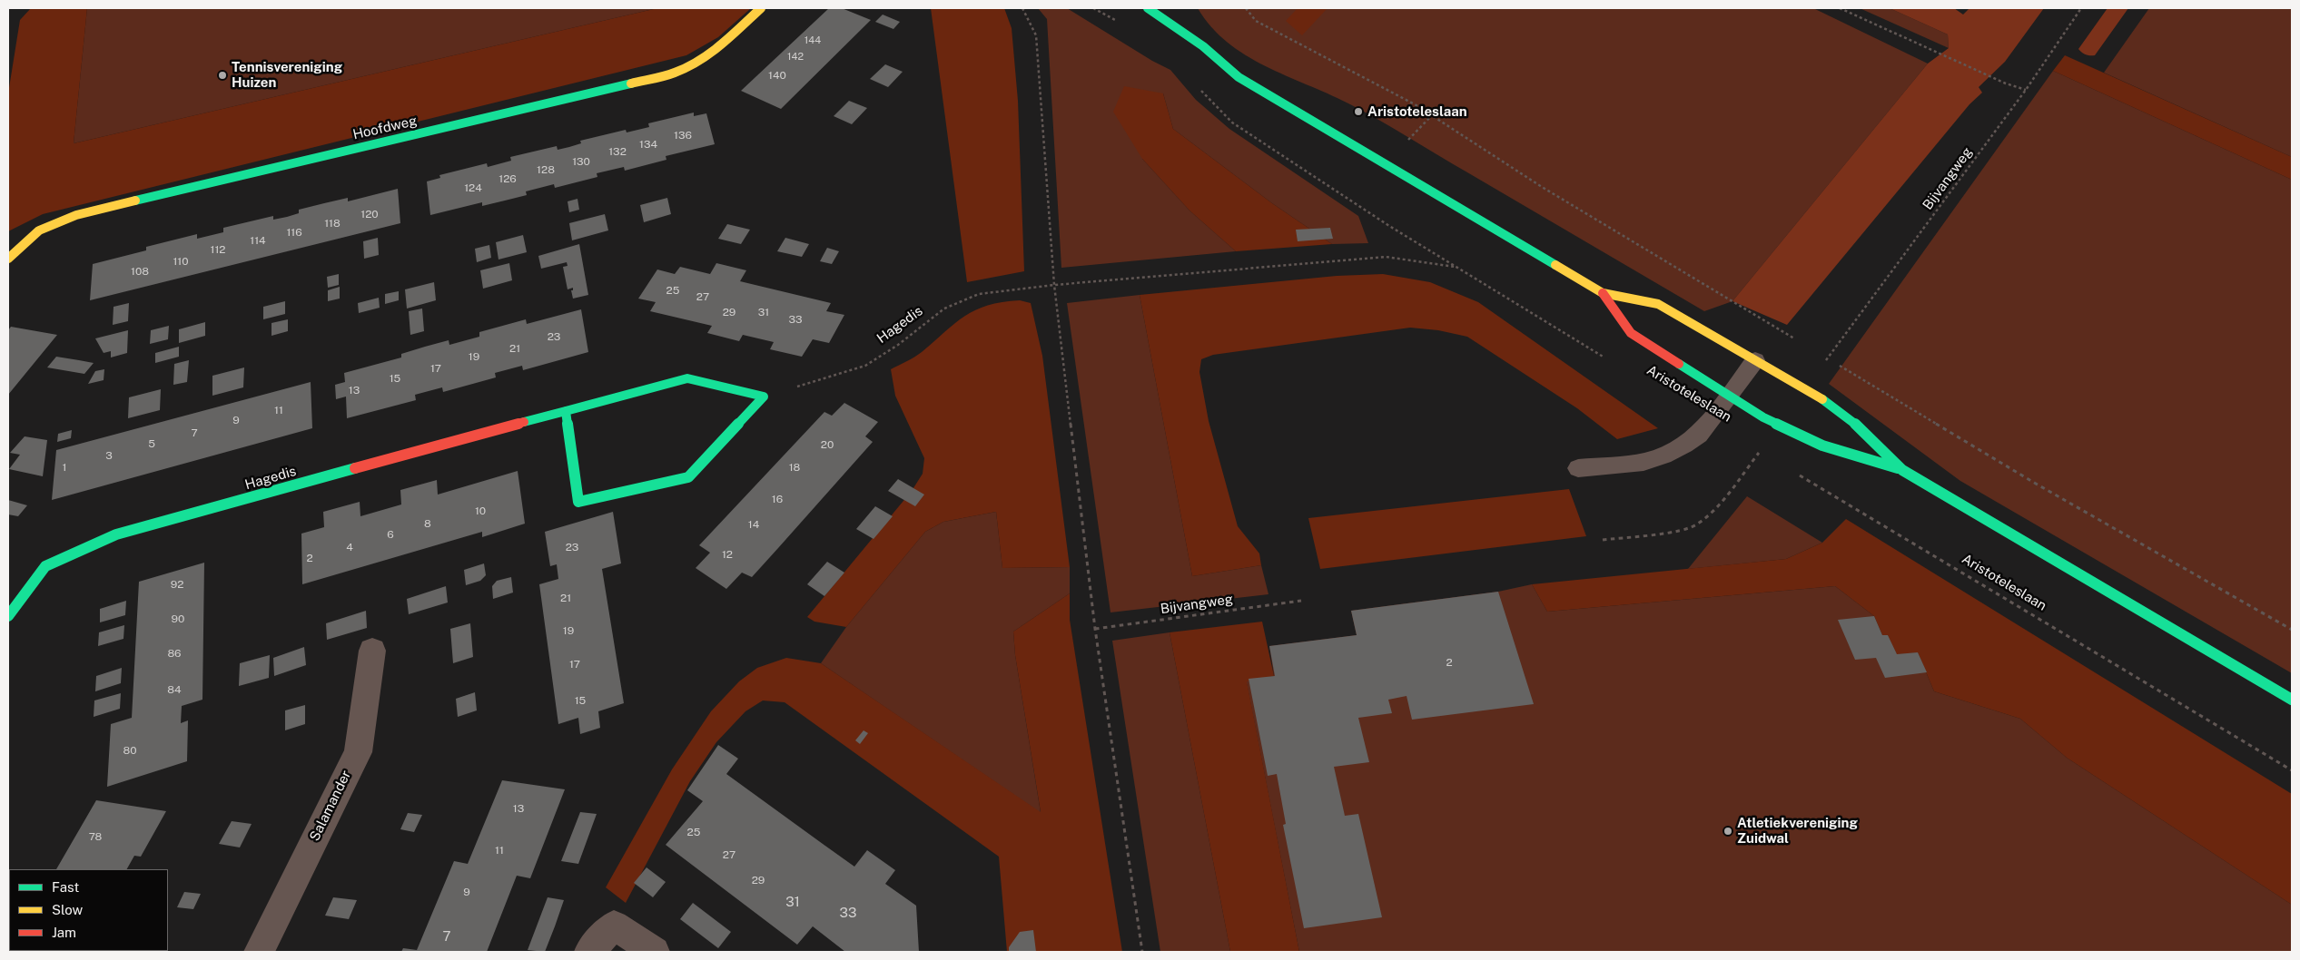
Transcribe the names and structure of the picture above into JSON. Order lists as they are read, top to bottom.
{
  "streets": {
    "street": [
      "Hoofdweg",
      "Hagedis",
      "Aristoteleslaan",
      "Salamander"
    ],
    "path": ["Bijvangweg"]
  },
  "crossings": [
    ["Bijvangweg", "Aristoteleslaan"]
  ],
  "places": ["Tennisvereniging Huizen", "Aristoteleslaan", "Atletiekvereniging Zuidwal"],
  "house_numbers": [
    "144",
    "142",
    "140",
    "136",
    "134",
    "132",
    "130",
    "128",
    "126",
    "124",
    "120",
    "118",
    "116",
    "114",
    "112",
    "110",
    "108",
    "25",
    "27",
    "29",
    "31",
    "33",
    "23",
    "21",
    "19",
    "17",
    "15",
    "13",
    "11",
    "9",
    "7",
    "5",
    "20",
    "3",
    "1",
    "18",
    "16",
    "10",
    "8",
    "14",
    "6",
    "4",
    "23",
    "12",
    "2",
    "92",
    "21",
    "90",
    "19",
    "86",
    "2",
    "17",
    "84",
    "15",
    "80",
    "13",
    "25",
    "78",
    "11",
    "27",
    "29",
    "9",
    "31",
    "33",
    "7"
  ],
  "legend": ["Fast", "Slow", "Jam"]
}
